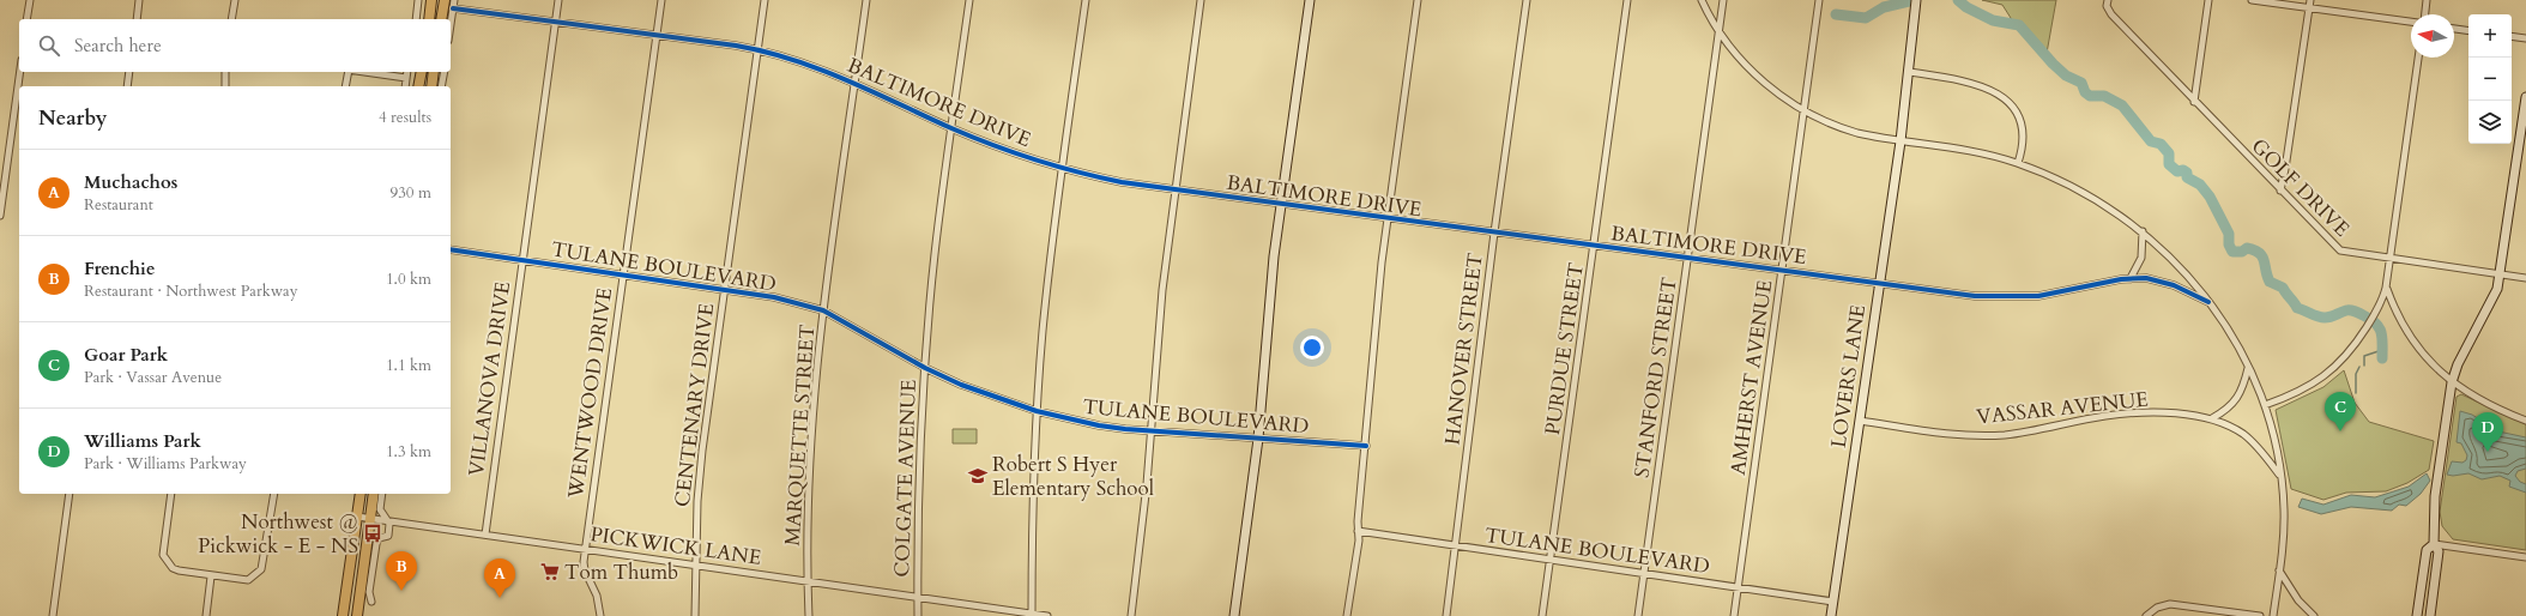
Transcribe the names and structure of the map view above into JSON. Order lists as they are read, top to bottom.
{
  "streets": {
    "street": [
      "BALTIMORE DRIVE",
      "GOLF DRIVE",
      "TULANE BOULEVARD",
      "HANOVER STREET",
      "PURDUE STREET",
      "LOVERS LANE",
      "STANFORD STREET",
      "AMHERST AVENUE",
      "VILLANOVA DRIVE",
      "WENTWOOD DRIVE",
      "CENTENARY DRIVE",
      "VASSAR AVENUE",
      "MARQUETTE STREET",
      "COLGATE AVENUE",
      "PICKWICK LANE"
    ]
  },
  "crossings": [
    ["BALTIMORE DRIVE", "HANOVER STREET"],
    ["BALTIMORE DRIVE", "PURDUE STREET"],
    ["BALTIMORE DRIVE", "LOVERS LANE"],
    ["BALTIMORE DRIVE", "STANFORD STREET"],
    ["BALTIMORE DRIVE", "AMHERST AVENUE"],
    ["BALTIMORE DRIVE", "VILLANOVA DRIVE"],
    ["BALTIMORE DRIVE", "WENTWOOD DRIVE"],
    ["BALTIMORE DRIVE", "CENTENARY DRIVE"],
    ["BALTIMORE DRIVE", "MARQUETTE STREET"],
    ["BALTIMORE DRIVE", "COLGATE AVENUE"],
    ["TULANE BOULEVARD", "HANOVER STREET"],
    ["TULANE BOULEVARD", "PURDUE STREET"],
    ["TULANE BOULEVARD", "LOVERS LANE"],
    ["TULANE BOULEVARD", "STANFORD STREET"],
    ["TULANE BOULEVARD", "AMHERST AVENUE"],
    ["TULANE BOULEVARD", "VILLANOVA DRIVE"],
    ["TULANE BOULEVARD", "WENTWOOD DRIVE"],
    ["TULANE BOULEVARD", "CENTENARY DRIVE"],
    ["TULANE BOULEVARD", "MARQUETTE STREET"],
    ["TULANE BOULEVARD", "COLGATE AVENUE"],
    ["LOVERS LANE", "VASSAR AVENUE"],
    ["VILLANOVA DRIVE", "PICKWICK LANE"],
    ["WENTWOOD DRIVE", "PICKWICK LANE"],
    ["CENTENARY DRIVE", "PICKWICK LANE"],
    ["MARQUETTE STREET", "PICKWICK LANE"],
    ["COLGATE AVENUE", "PICKWICK LANE"]
  ],
  "places": {
    "school or university": ["Robert S Hyer Elementary School"],
    "bus stop": ["Northwest @ Pickwick - E - NS"],
    "supermarket": ["Tom Thumb"]
  },
  "north": "left",
  "page": {
    "map_buttons": ["+", "−"],
    "search": "Search here",
    "heading": ["Nearby", "4 results"],
    "list": [
      {
        "mark": "A",
        "name": "Muchachos",
        "note": "Restaurant",
        "value": "930 m"
      },
      {
        "mark": "B",
        "name": "Frenchie",
        "note": "Restaurant · Northwest Parkway",
        "value": "1.0 km"
      },
      {
        "mark": "C",
        "name": "Goar Park",
        "note": "Park · Vassar Avenue",
        "value": "1.1 km"
      },
      {
        "mark": "D",
        "name": "Williams Park",
        "note": "Park · Williams Parkway",
        "value": "1.3 km"
      }
    ],
    "pins": [
      "C",
      "D",
      "B",
      "A"
    ]
  }
}
